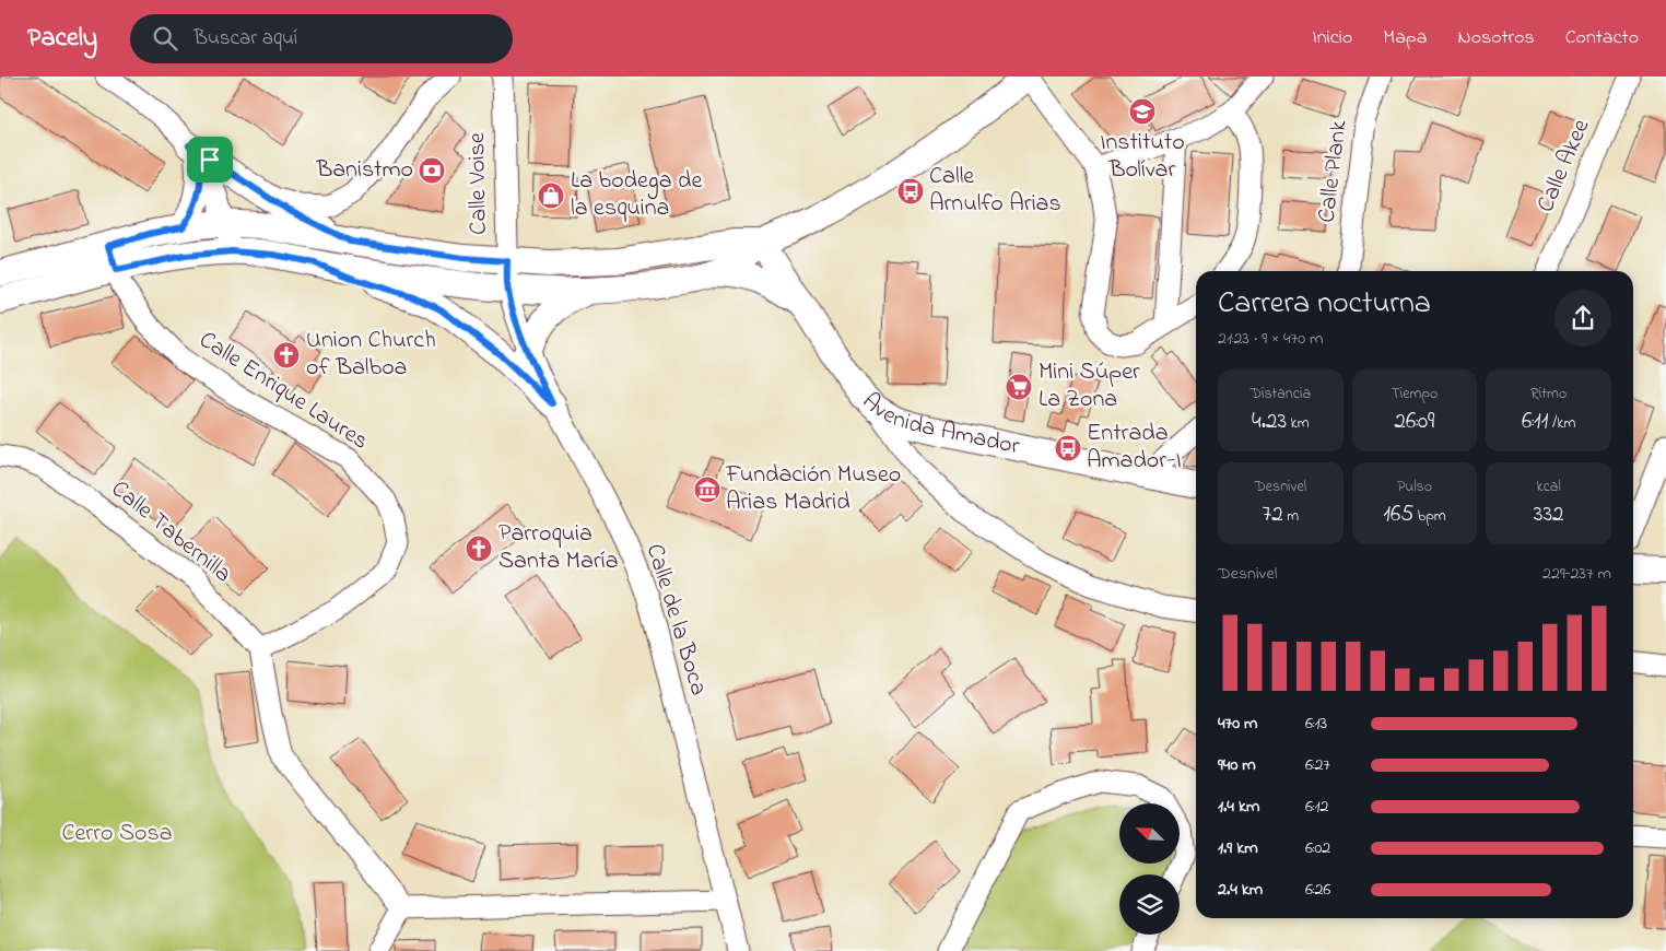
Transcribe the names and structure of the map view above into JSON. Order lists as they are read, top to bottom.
{
  "streets": {
    "main road": ["Avenida Amador"],
    "street": [
      "Calle Akee",
      "Calle Plank",
      "Calle Voise",
      "Calle Enrique Laures",
      "Calle Tabernilla",
      "Calle de la Boca"
    ]
  },
  "crossings": [
    ["Calle Voise", "Calle de la Boca"],
    ["Calle Enrique Laures", "Calle Tabernilla"]
  ],
  "parks": ["Cerro Sosa"],
  "places": {
    "school or university": ["Instituto Bolívar"],
    "bank": ["Banistmo"],
    "bus stop": ["Calle Arnulfo Arias", "Entrada Amador-I"],
    "shop": ["La bodega de la esquina"],
    "church": ["Union Church of Balboa", "Parroquia Santa María"],
    "supermarket": ["Mini Súper La Zona"],
    "museum": ["Fundación Museo Arias Madrid"]
  },
  "north": "top left",
  "page": {
    "header": "Pacely",
    "search": "Buscar aquí",
    "nav": [
      "Inicio",
      "Mapa",
      "Nosotros",
      "Contacto"
    ],
    "heading": ["Carrera nocturna", "21:23 · 9 × 470 m"],
    "stats": [
      ["Distancia", "4.23 km"],
      ["Tiempo", "26:09"],
      ["Ritmo", "6:11 /km"],
      ["Desnivel", "72 m"],
      ["Pulso", "165 bpm"],
      ["kcal", "332"]
    ],
    "chart": ["Desnivel", "229–237 m"],
    "list": [
      {
        "name": "470 m",
        "note": "6:13"
      },
      {
        "name": "940 m",
        "note": "6:27"
      },
      {
        "name": "1.4 km",
        "note": "6:12"
      },
      {
        "name": "1.9 km",
        "note": "6:02"
      },
      {
        "name": "2.4 km",
        "note": "6:26"
      }
    ]
  }
}
